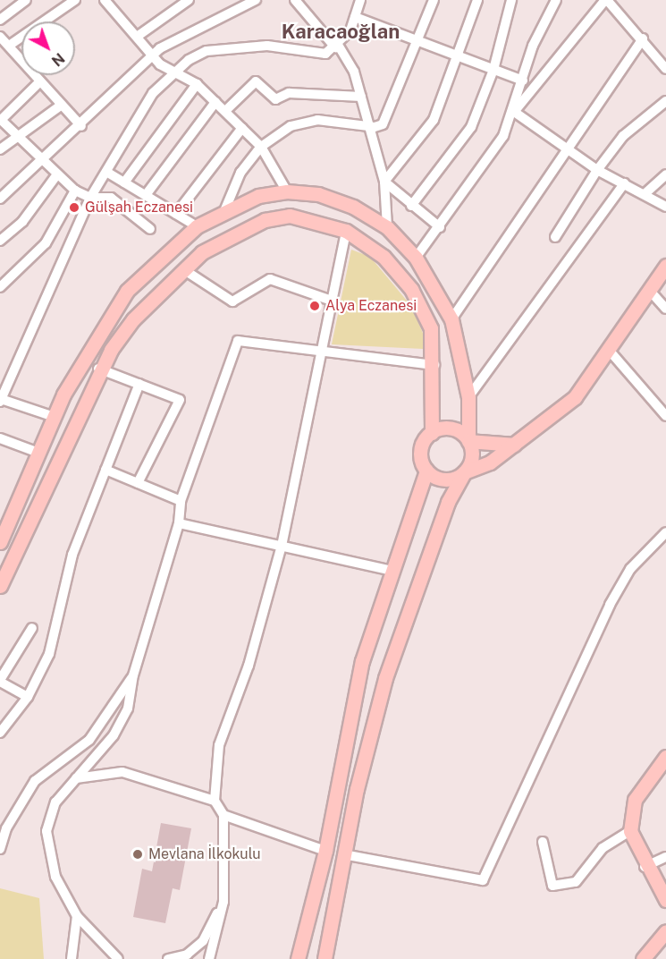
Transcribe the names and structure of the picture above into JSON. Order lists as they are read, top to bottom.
{
  "districts": ["Karacaoğlan"],
  "places": ["Gülşah Eczanesi", "Alya Eczanesi", "Mevlana İlkokulu"],
  "north": "bottom right"
}
